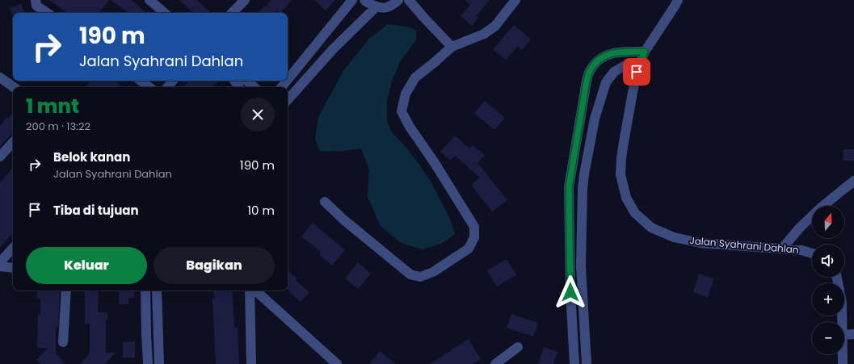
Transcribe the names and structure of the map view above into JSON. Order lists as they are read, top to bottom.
{
  "streets": {
    "street": ["Jalan Syahrani Dahlan"]
  },
  "north": "top",
  "page": {
    "turn": ["190 m", "Jalan Syahrani Dahlan"],
    "heading": ["1 mnt", "200 m · 13:22"],
    "list": [
      {
        "name": "Belok kanan",
        "note": "Jalan Syahrani Dahlan",
        "value": "190 m"
      },
      {
        "name": "Tiba di tujuan",
        "value": "10 m"
      }
    ],
    "map_buttons": ["+", "−"],
    "buttons": ["Keluar", "Bagikan"]
  }
}
